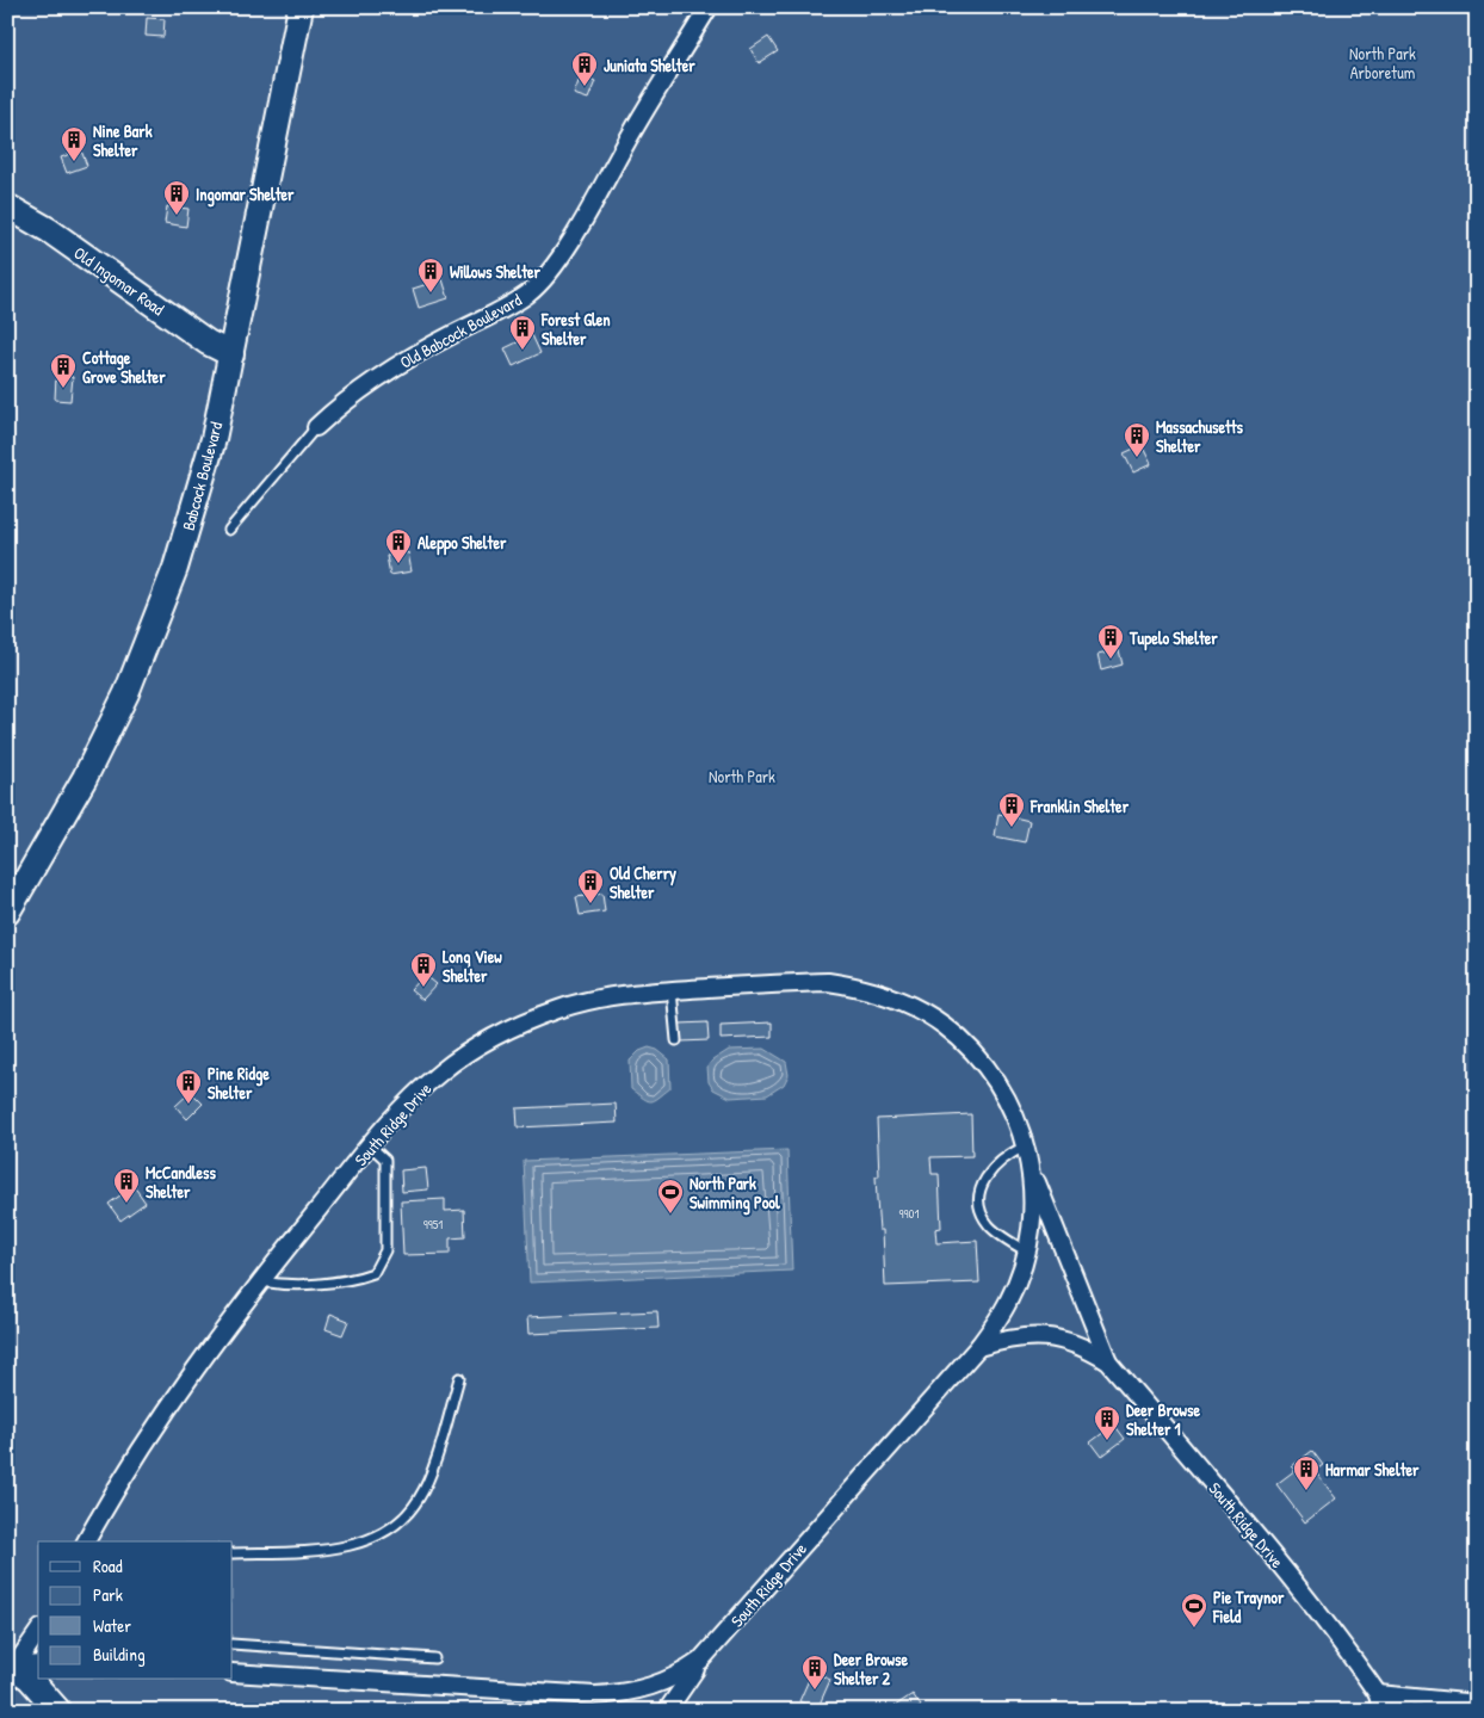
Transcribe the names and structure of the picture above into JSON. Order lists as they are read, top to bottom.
{
  "streets": {
    "main road": ["Old Ingomar Road", "Babcock Boulevard"],
    "street": ["Old Babcock Boulevard", "South Ridge Drive"]
  },
  "crossings": [
    ["Old Ingomar Road", "Babcock Boulevard"]
  ],
  "parks": ["North Park Arboretum", "North Park"],
  "places": {
    "building": [
      "Juniata Shelter",
      "Nine Bark Shelter",
      "Ingomar Shelter",
      "Willows Shelter",
      "Forest Glen Shelter",
      "Cottage Grove Shelter",
      "Massachusetts Shelter",
      "Aleppo Shelter",
      "Tupelo Shelter",
      "Franklin Shelter",
      "Old Cherry Shelter",
      "Long View Shelter",
      "Pine Ridge Shelter",
      "McCandless Shelter",
      "Deer Browse Shelter 1",
      "Harmar Shelter",
      "Deer Browse Shelter 2"
    ],
    "sports": ["North Park Swimming Pool", "Pie Traynor Field"]
  },
  "house_numbers": ["9901", "9951"],
  "legend": [
    "Road",
    "Park",
    "Water",
    "Building"
  ]
}
